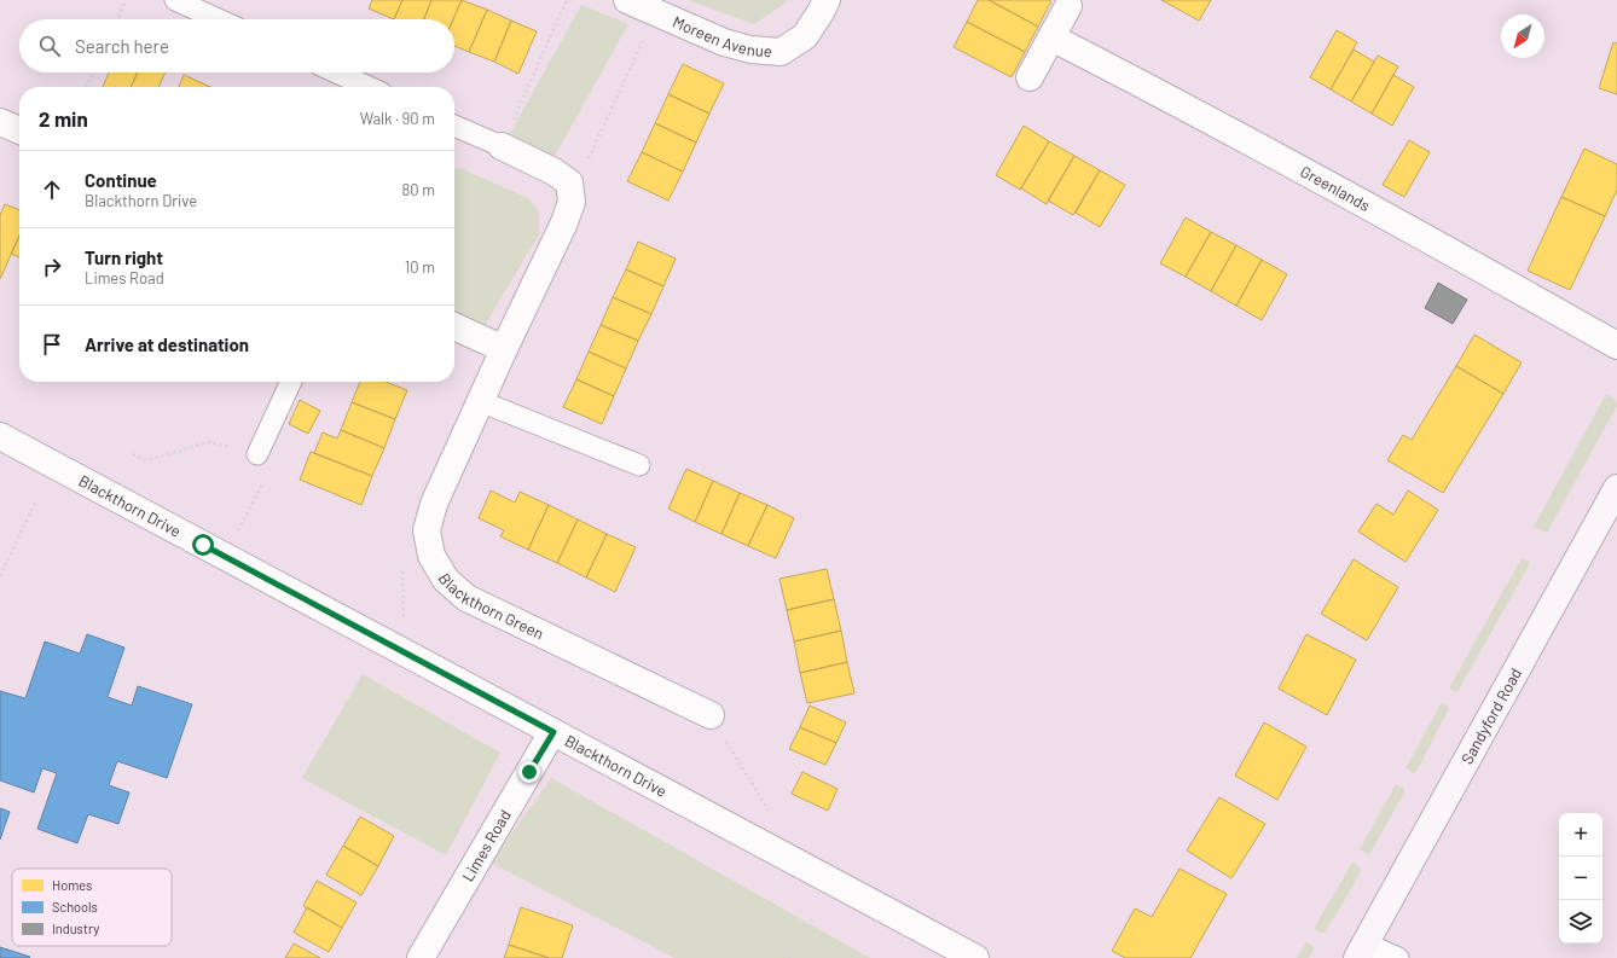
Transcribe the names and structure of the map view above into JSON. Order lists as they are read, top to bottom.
{
  "streets": {
    "main road": ["Sandyford Road"],
    "street": [
      "Moreen Avenue",
      "Greenlands",
      "Blackthorn Drive",
      "Blackthorn Green",
      "Limes Road"
    ]
  },
  "crossings": [
    ["Blackthorn Drive", "Limes Road"]
  ],
  "legend": ["Homes", "Schools", "Industry"],
  "north": "bottom left",
  "page": {
    "search": "Search here",
    "heading": ["2 min", "Walk · 90 m"],
    "list": [
      ["Continue", "Blackthorn Drive", "80 m"],
      ["Turn right", "Limes Road", "10 m"],
      "Arrive at destination"
    ],
    "map_buttons": ["+", "−"]
  }
}
